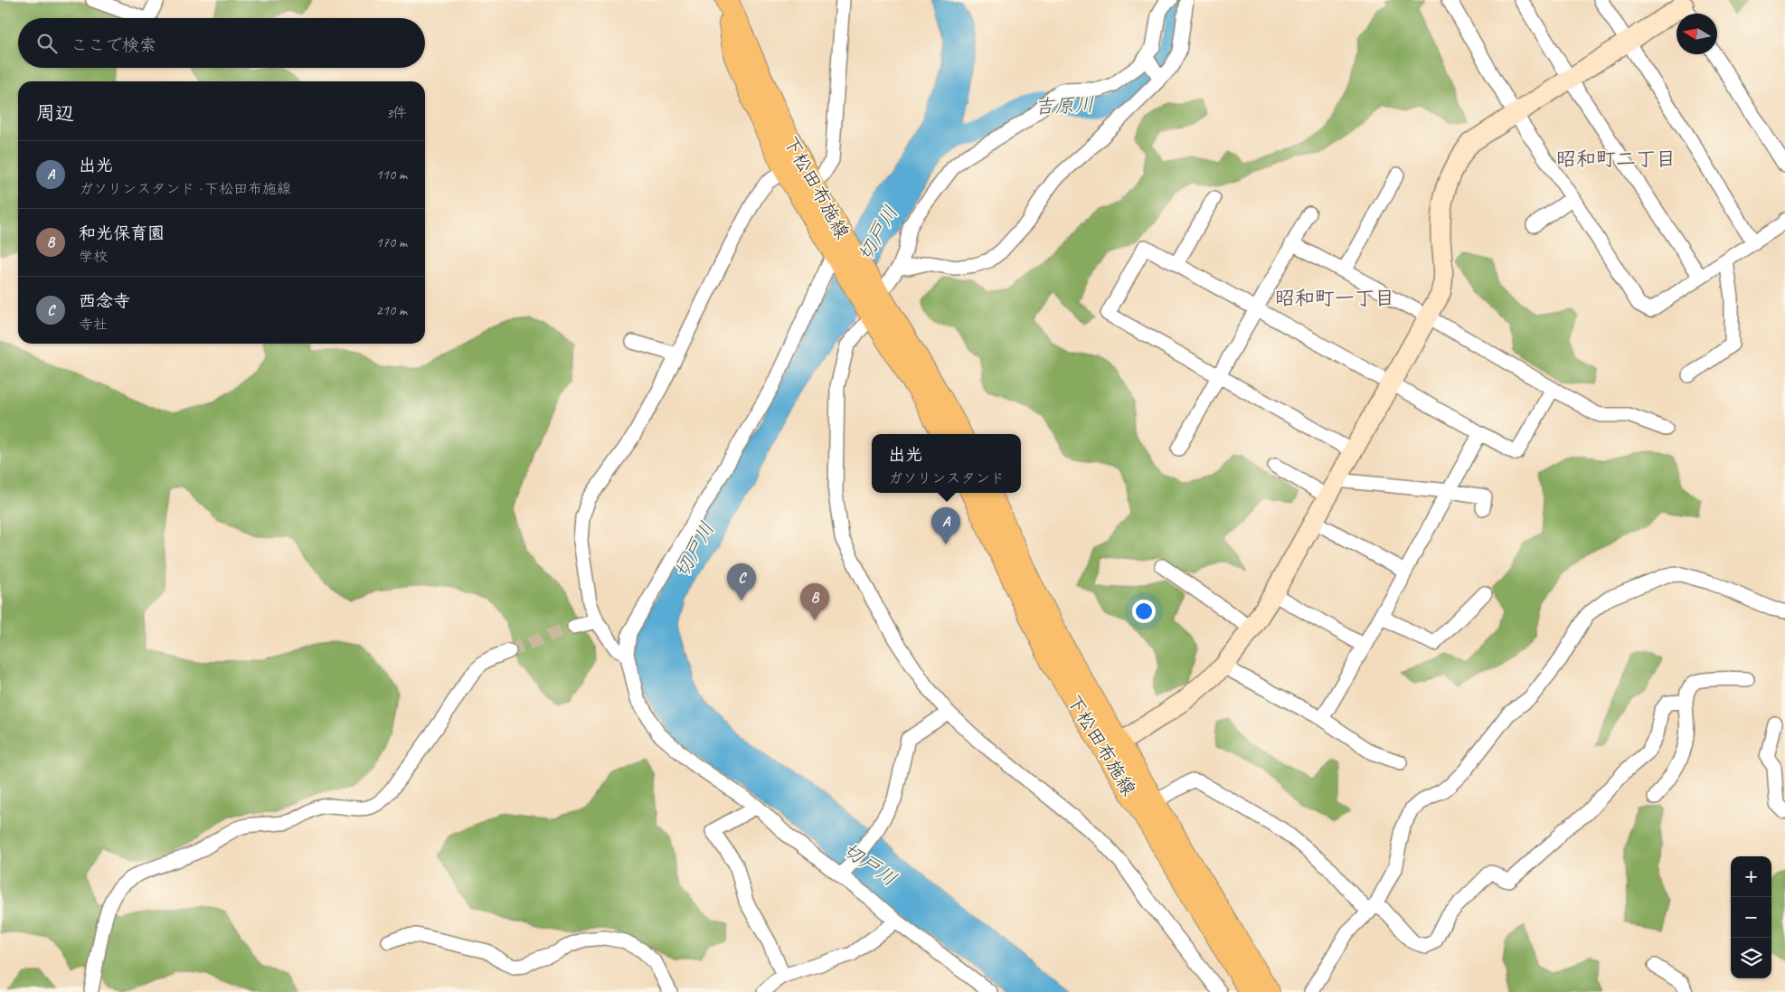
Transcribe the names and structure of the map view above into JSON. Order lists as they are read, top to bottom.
{
  "streets": {
    "main road": ["下松田布施線"]
  },
  "districts": ["昭和町二丁目", "昭和町一丁目"],
  "water": ["吉原川", "切戸川"],
  "north": "left",
  "page": {
    "search": "ここで検索",
    "heading": ["周辺", "3件"],
    "list": [
      {
        "mark": "A",
        "name": "出光",
        "note": "ガソリンスタンド · 下松田布施線",
        "value": "110 m"
      },
      {
        "mark": "B",
        "name": "和光保育園",
        "note": "学校",
        "value": "170 m"
      },
      {
        "mark": "C",
        "name": "西念寺",
        "note": "寺社",
        "value": "210 m"
      }
    ],
    "popup": ["出光", "ガソリンスタンド"],
    "pins": ["A", "C", "B"],
    "map_buttons": ["+", "−"]
  }
}
